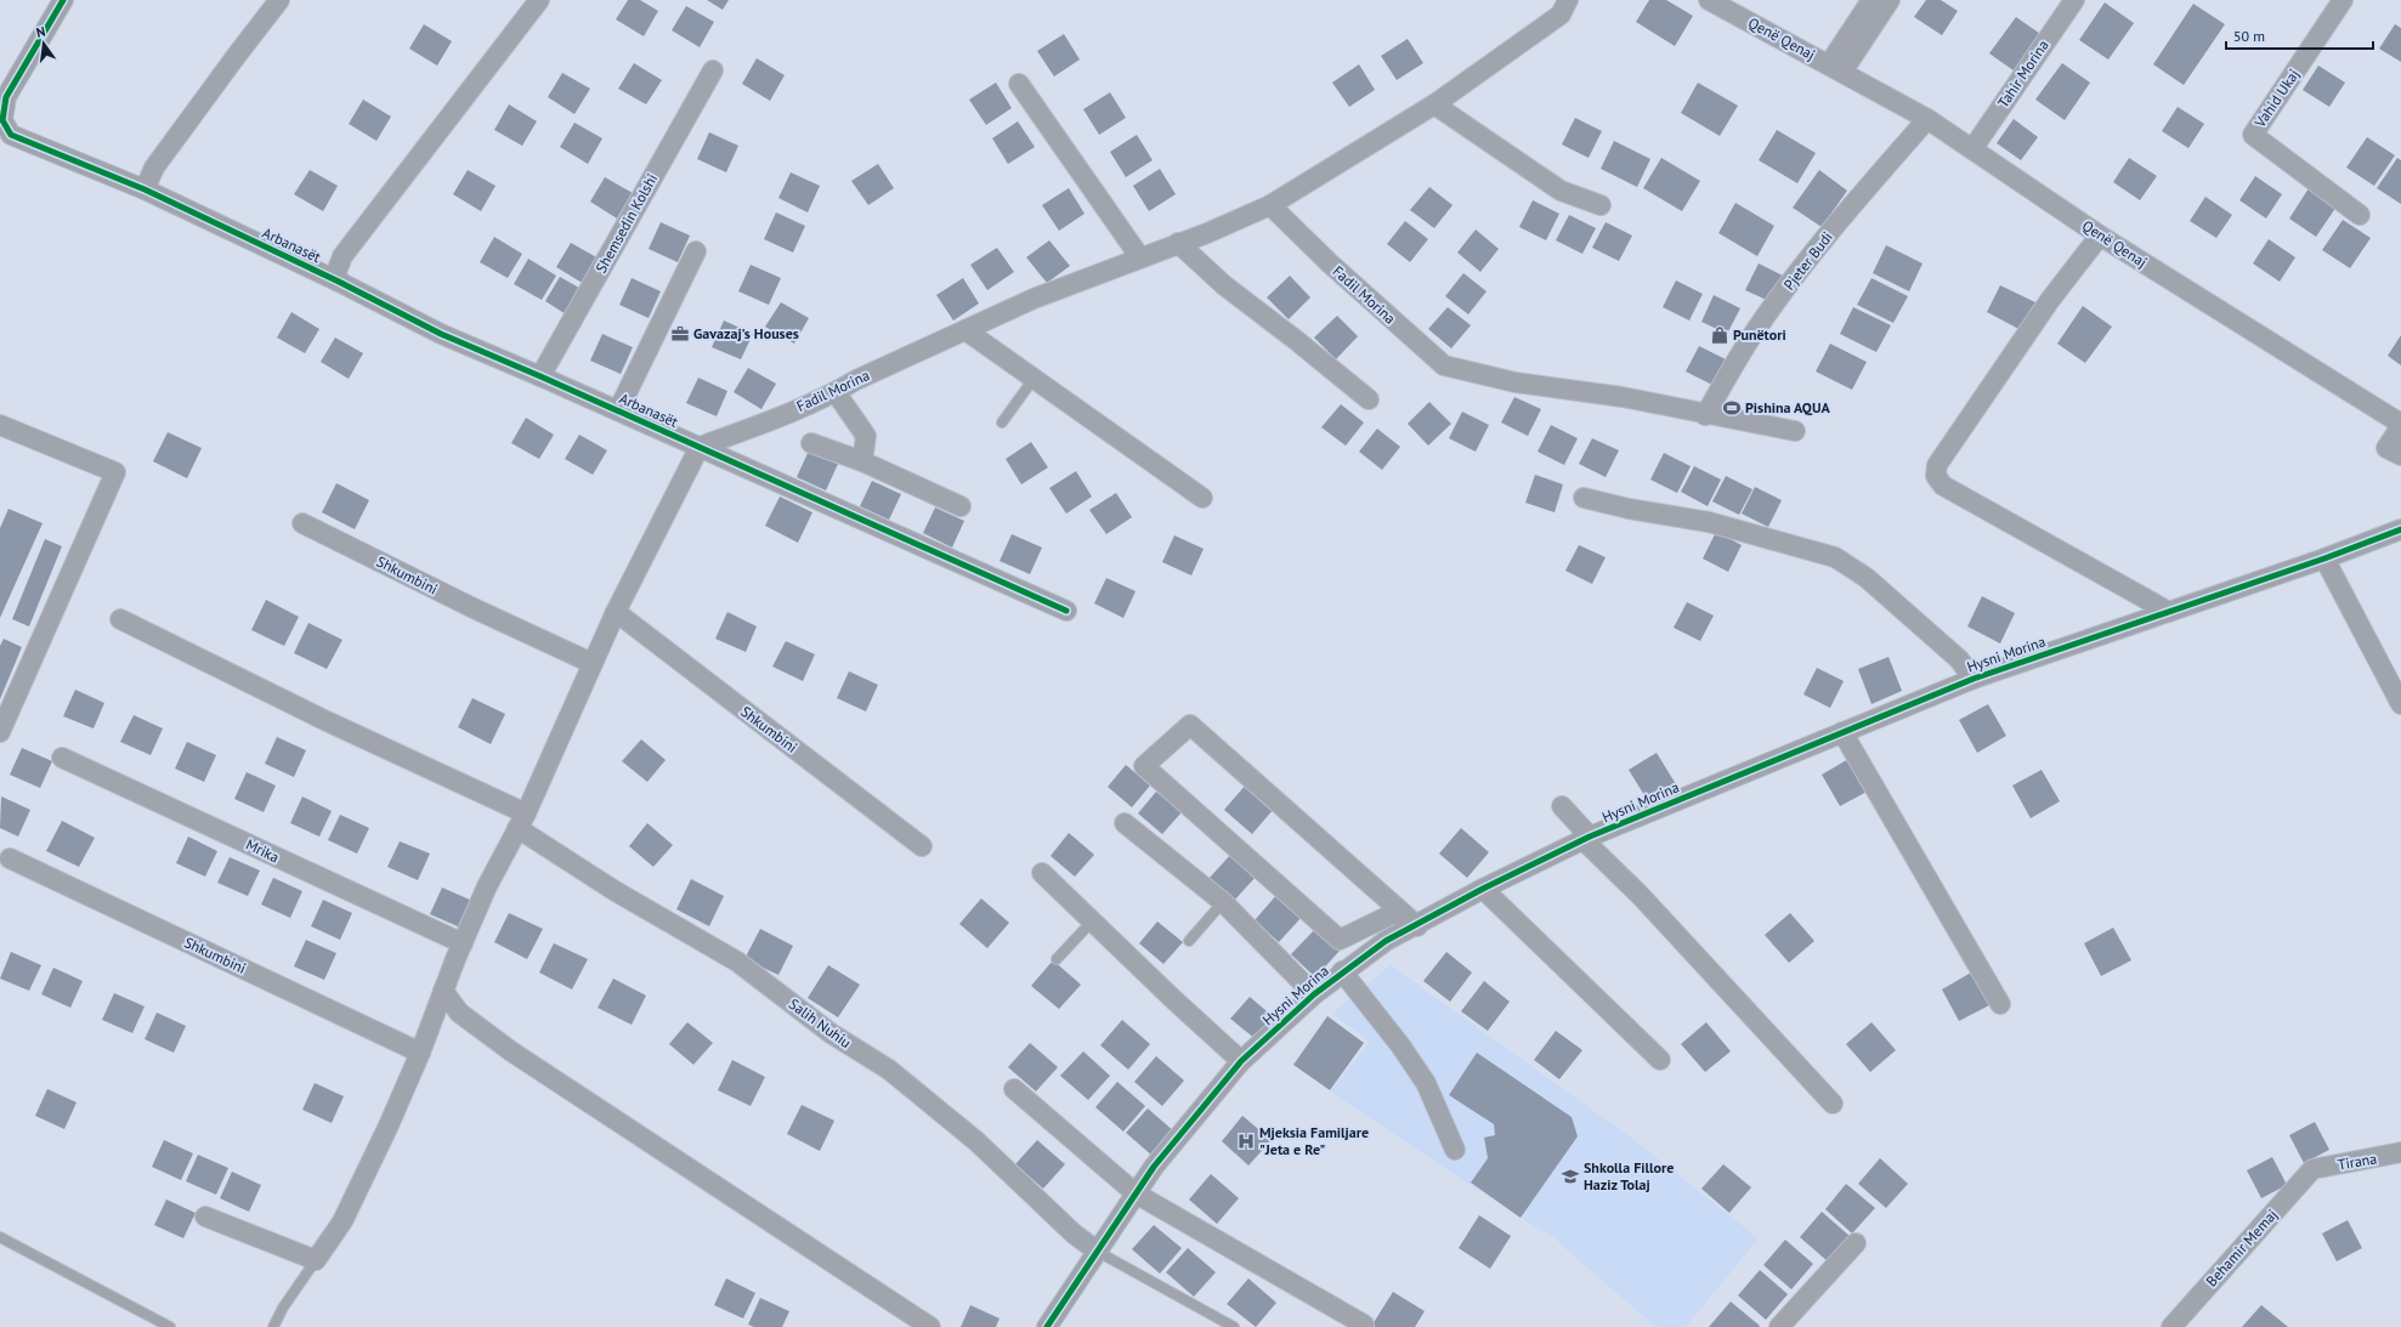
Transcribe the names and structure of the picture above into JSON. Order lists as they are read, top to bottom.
{
  "streets": {
    "street": [
      "Qenë Qenaj",
      "Tahir Morina",
      "Vahid Ukaj",
      "Shemsedin Kolshi",
      "Arbanasët",
      "Pjeter Budi",
      "Fadil Morina",
      "Shkumbini",
      "Hysni Morina",
      "Mrika",
      "Salih Nuhiu",
      "Tirana",
      "Behamir Memaj"
    ]
  },
  "crossings": [
    ["Qenë Qenaj", "Tahir Morina"],
    ["Qenë Qenaj", "Pjeter Budi"],
    ["Shemsedin Kolshi", "Arbanasët"],
    ["Arbanasët", "Fadil Morina"],
    ["Pjeter Budi", "Fadil Morina"],
    ["Hysni Morina", "Salih Nuhiu"],
    ["Tirana", "Behamir Memaj"]
  ],
  "places": {
    "office": ["Gavazaj's Houses"],
    "shop": ["Punëtori"],
    "sports": ["Pishina AQUA"],
    "hospital": ["Mjeksia Familjare \"Jeta e Re\""],
    "school or university": ["Shkolla Fillore Haziz Tolaj"]
  },
  "scale_bar": "50 m",
  "north": "top"
}
